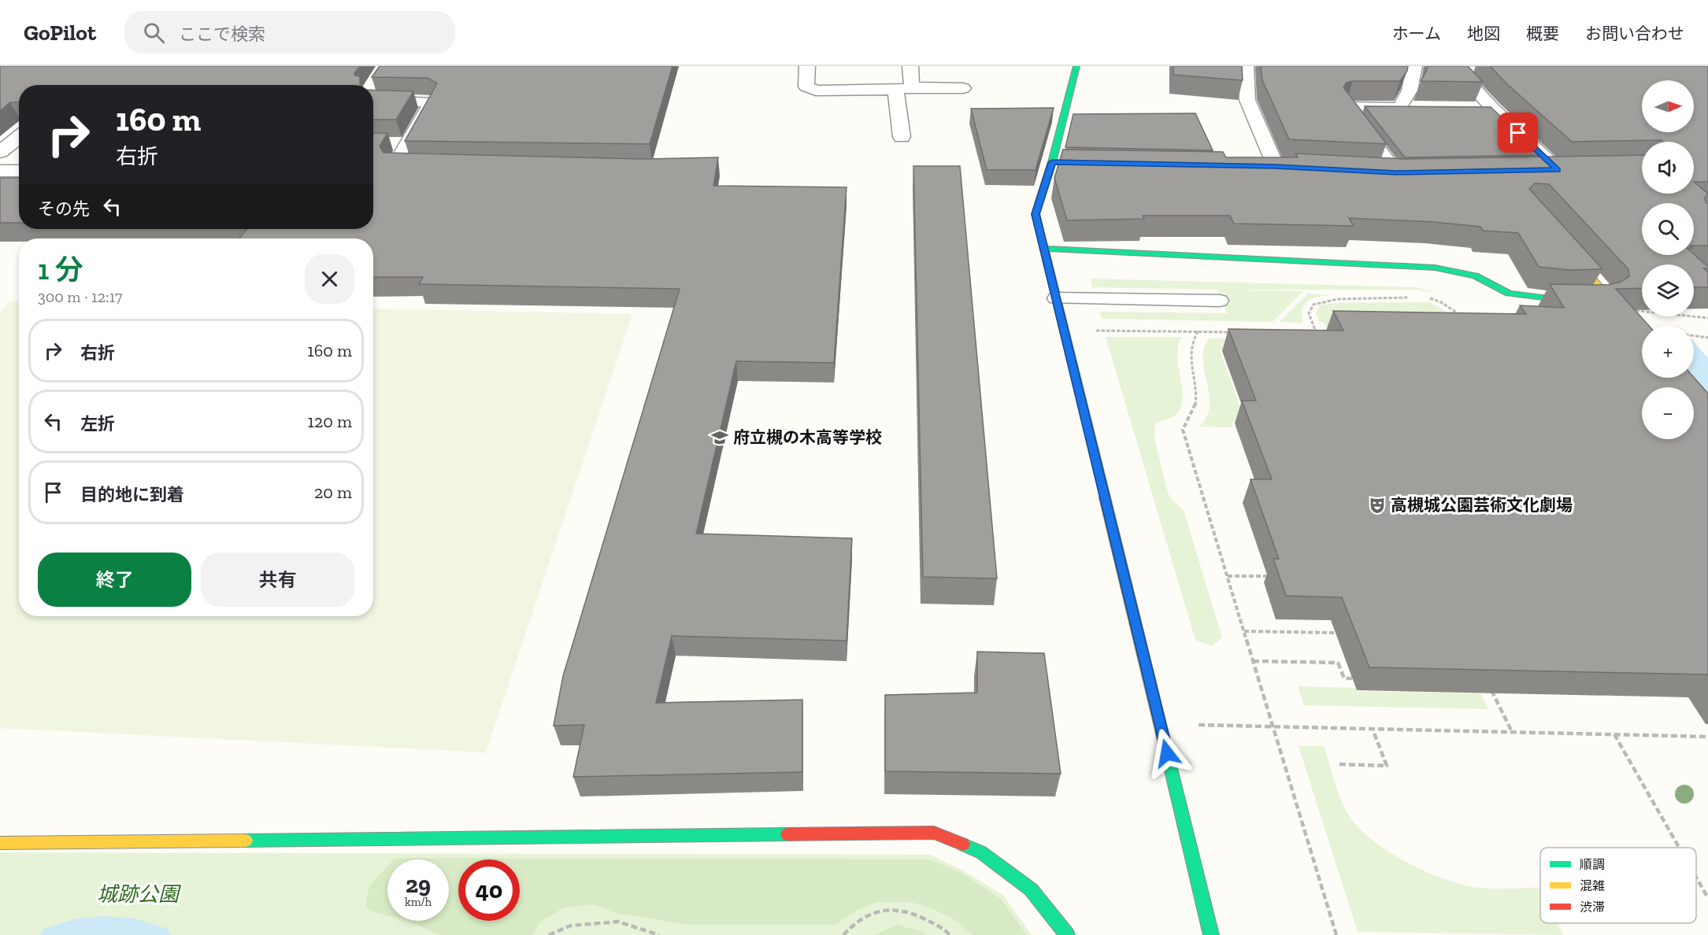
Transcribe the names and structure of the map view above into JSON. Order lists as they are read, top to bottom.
{
  "parks": ["城跡公園"],
  "places": {
    "school or university": ["府立槻の木高等学校"],
    "theatre": ["高槻城公園芸術文化劇場"]
  },
  "legend": ["順調", "混雑", "渋滞"],
  "north": "right",
  "page": {
    "header": "GoPilot",
    "search": "ここで検索",
    "nav": [
      "ホーム",
      "地図",
      "概要",
      "お問い合わせ"
    ],
    "map_buttons": ["+", "−"],
    "turn": ["160 m", "右折"],
    "then": "その先",
    "heading": ["1 分", "300 m · 12:17"],
    "list": [
      {
        "name": "右折",
        "value": "160 m"
      },
      {
        "name": "左折",
        "value": "120 m"
      },
      {
        "name": "目的地に到着",
        "value": "20 m"
      }
    ],
    "buttons": ["終了", "共有"],
    "speed": "29 km/h",
    "limit": "40"
  }
}
